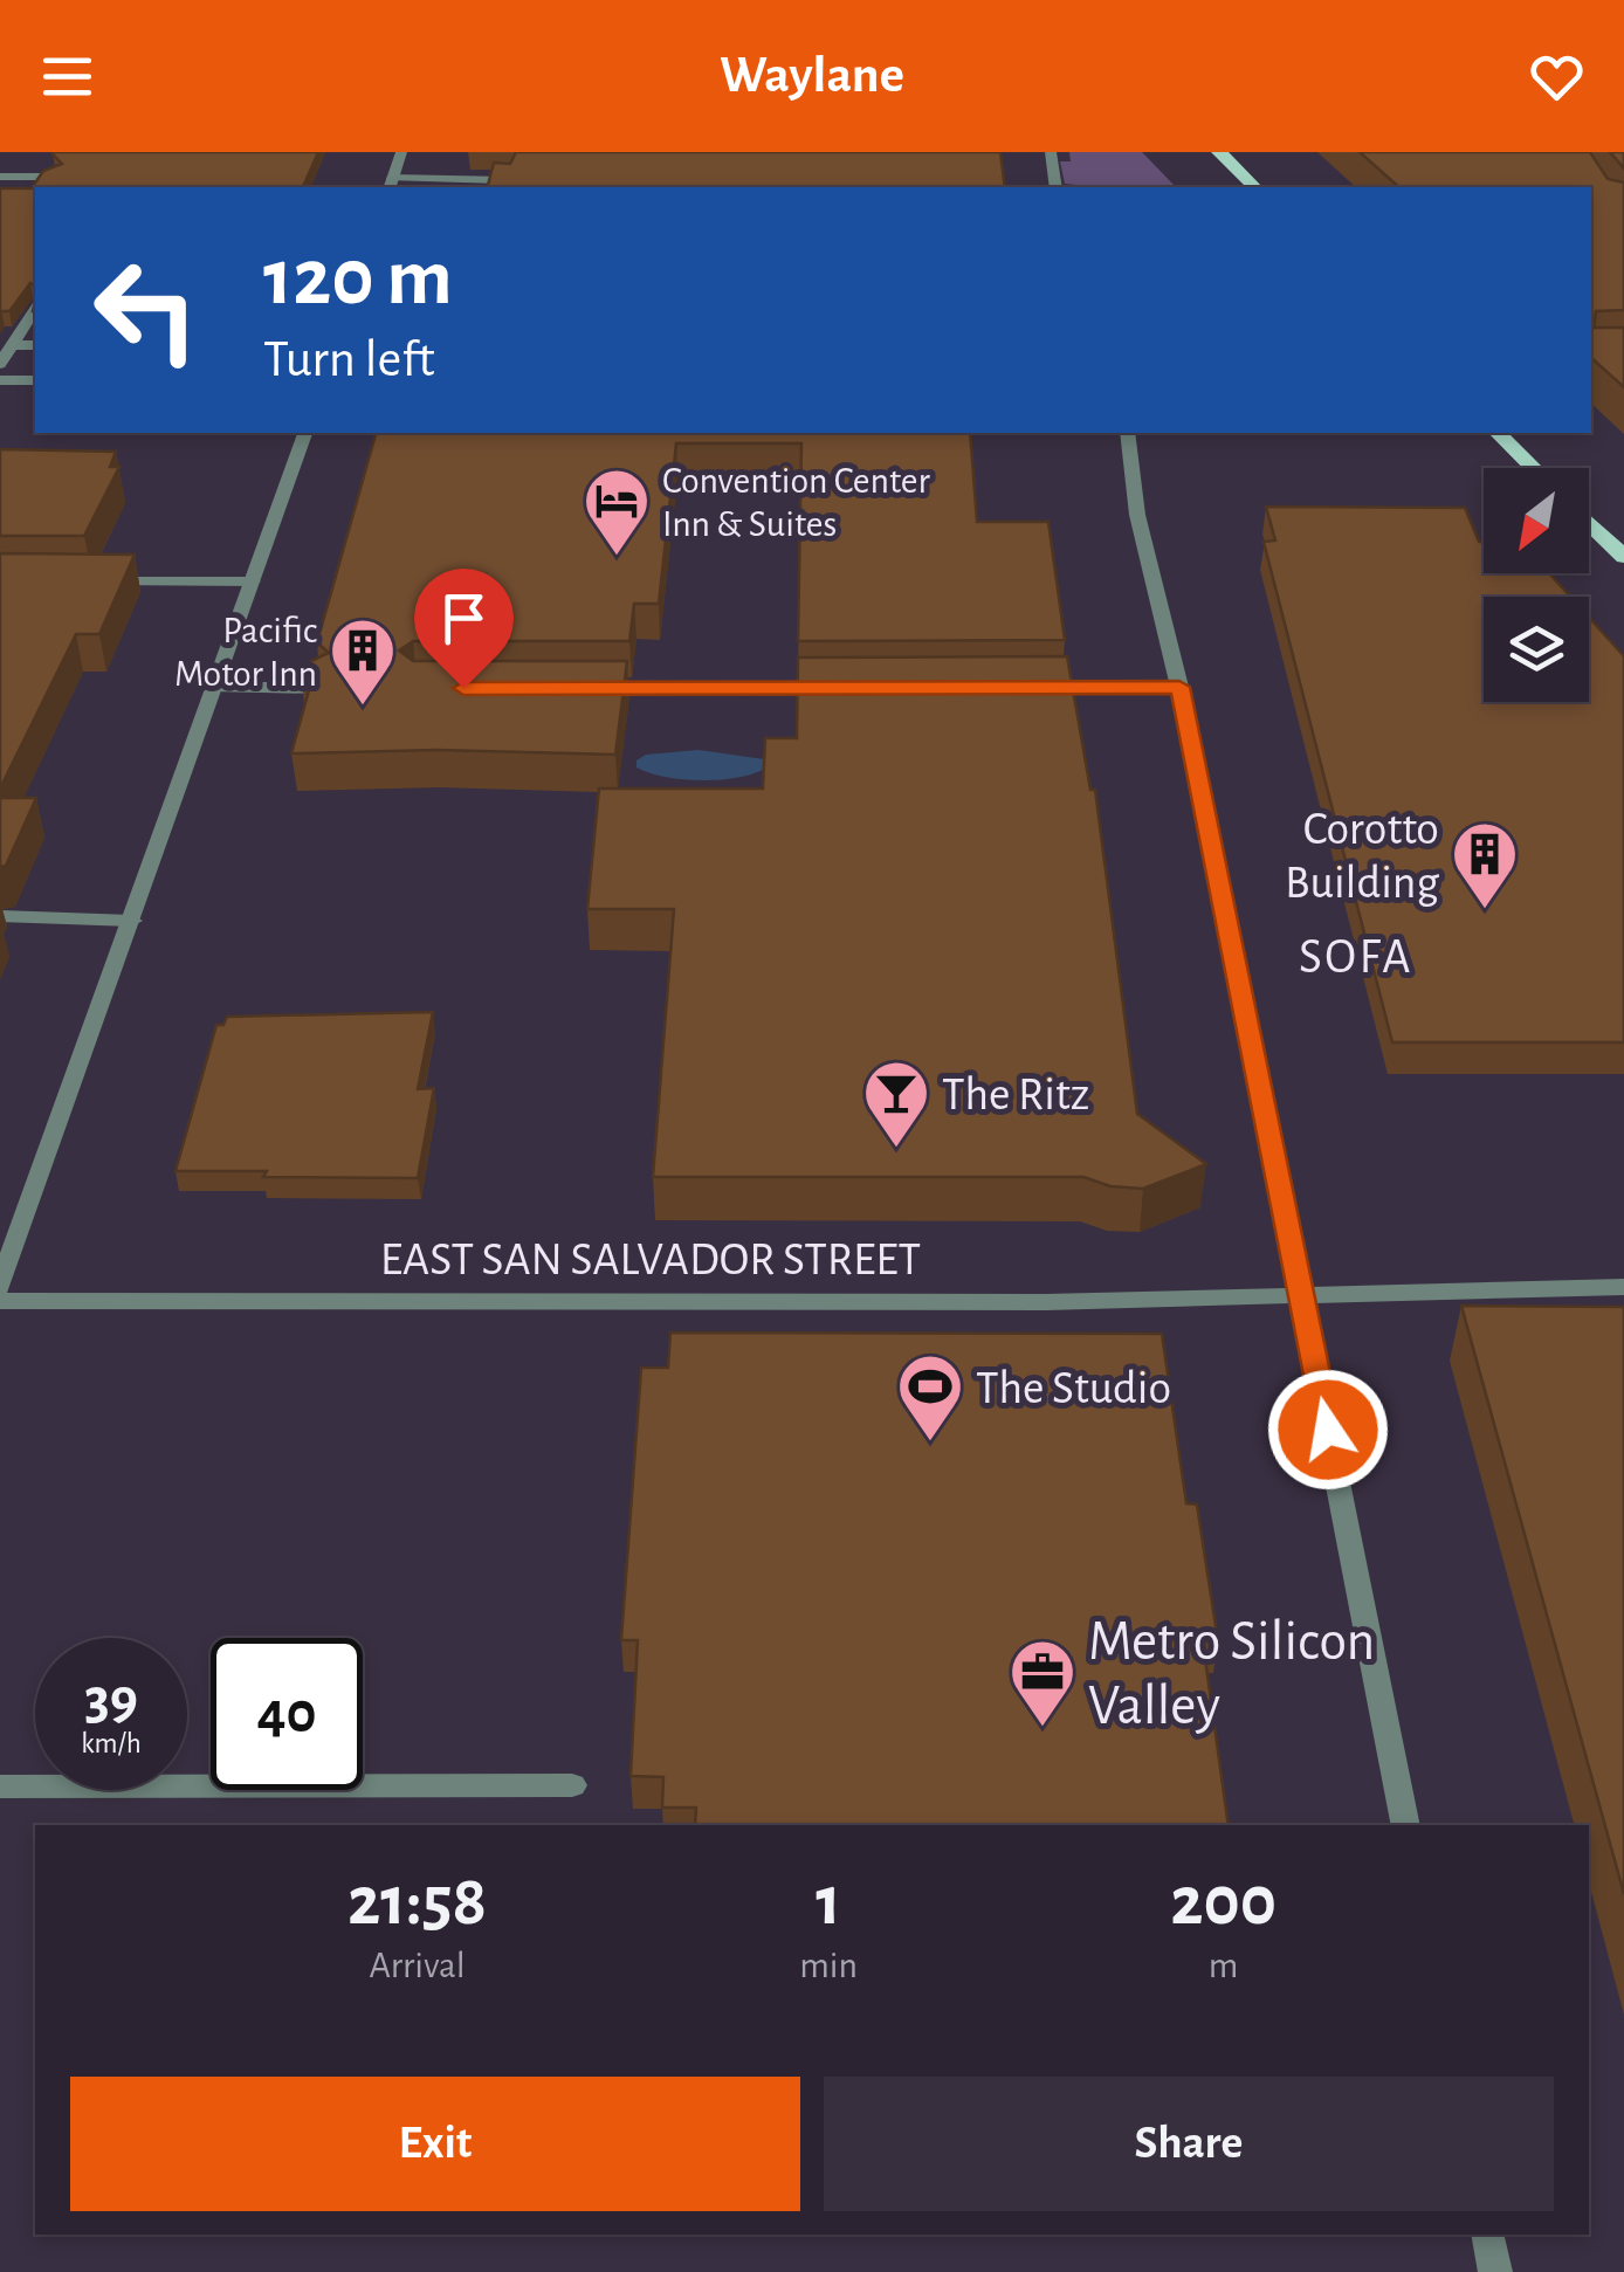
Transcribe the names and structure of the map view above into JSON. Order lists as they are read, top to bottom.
{
  "streets": {
    "street": ["EAST SAN SALVADOR STREET"]
  },
  "districts": ["SOFA"],
  "places": {
    "hotel": ["Convention Center Inn & Suites"],
    "building": ["Pacific Motor Inn", "Corotto Building"],
    "bar": ["The Ritz"],
    "sports": ["The Studio"],
    "office": ["Metro Silicon Valley"]
  },
  "north": "bottom left",
  "page": {
    "header": "Waylane",
    "turn": ["120 m", "Turn left"],
    "speed": "39 km/h",
    "limit": "40",
    "eta": [
      "21:58",
      "Arrival",
      "1",
      "min",
      "200",
      "m"
    ],
    "buttons": ["Exit", "Share"]
  }
}
